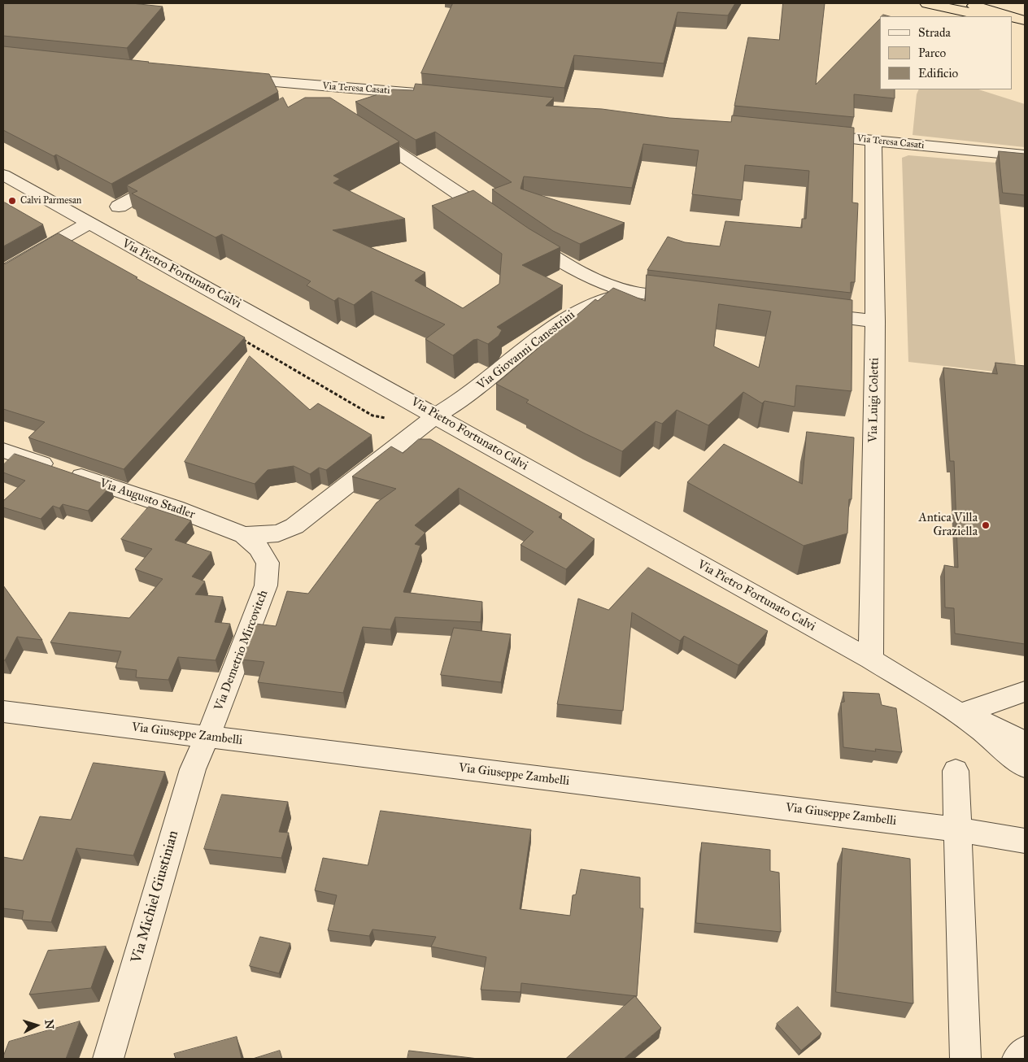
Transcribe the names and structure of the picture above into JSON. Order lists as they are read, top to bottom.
{
  "streets": {
    "street": [
      "Via Teresa Casati",
      "Via Pietro Fortunato Calvi",
      "Via Giovanni Canestrini",
      "Via Luigi Coletti",
      "Via Augusto Stadler",
      "Via Demetrio Mircovitch",
      "Via Giuseppe Zambelli",
      "Via Michiel Giustinian"
    ]
  },
  "crossings": [
    ["Via Teresa Casati", "Via Luigi Coletti"],
    ["Via Pietro Fortunato Calvi", "Via Giovanni Canestrini"],
    ["Via Pietro Fortunato Calvi", "Via Luigi Coletti"],
    ["Via Augusto Stadler", "Via Demetrio Mircovitch"],
    ["Via Demetrio Mircovitch", "Via Giuseppe Zambelli"],
    ["Via Demetrio Mircovitch", "Via Michiel Giustinian"],
    ["Via Giuseppe Zambelli", "Via Michiel Giustinian"]
  ],
  "places": ["Calvi Parmesan", "Antica Villa Graziella"],
  "legend": ["Strada", "Parco", "Edificio"],
  "north": "right"
}
